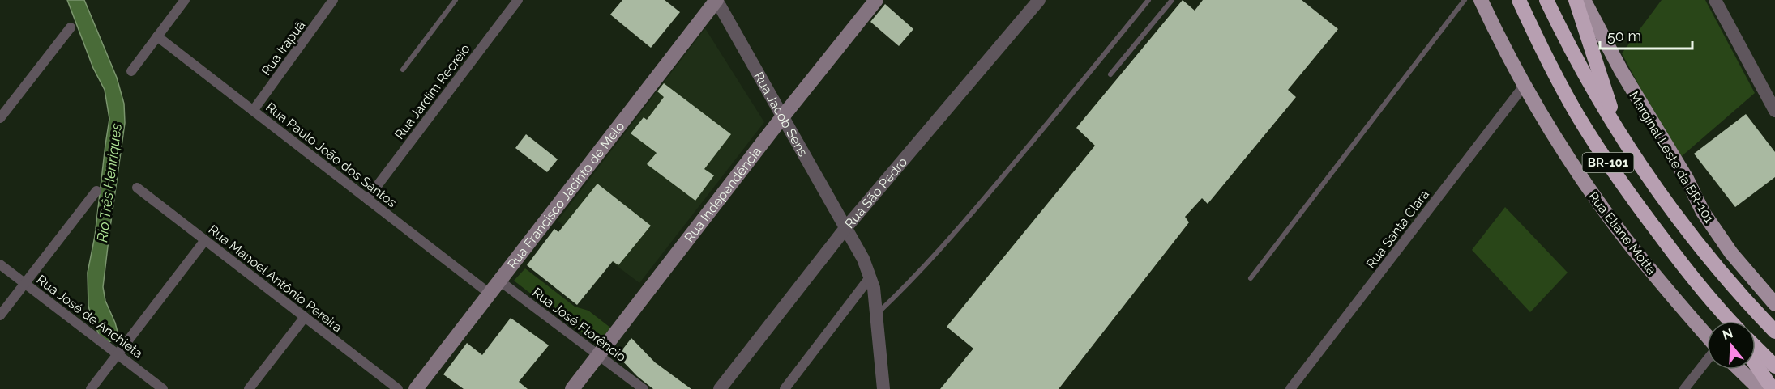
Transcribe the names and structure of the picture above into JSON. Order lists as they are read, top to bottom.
{
  "streets": {
    "highway": ["BR-101"],
    "main road": [
      "Marginal Leste da BR-101",
      "Rua Independência",
      "Rua Francisco Jacinto de Melo",
      "Rua Eliane Motta"
    ],
    "street": [
      "Rua Irapuã",
      "Rua Jardim Recreio",
      "Rua Jacob Sens",
      "Rua Paulo João dos Santos",
      "Rua São Pedro",
      "Rua Santa Clara",
      "Rua Manoel Antônio Pereira",
      "Rua José de Anchieta",
      "Rua José Florêncio"
    ]
  },
  "crossings": [
    ["Rua Irapuã", "Rua Paulo João dos Santos"],
    ["Rua Jardim Recreio", "Rua Paulo João dos Santos"],
    ["Rua Jacob Sens", "Rua São Pedro"],
    ["Rua Jacob Sens", "Rua Independência"],
    ["Rua Jacob Sens", "Rua Francisco Jacinto de Melo"],
    ["Rua Paulo João dos Santos", "Rua Francisco Jacinto de Melo"],
    ["Rua Independência", "Rua José Florêncio"],
    ["Rua Francisco Jacinto de Melo", "Rua José Florêncio"],
    ["Rua Santa Clara", "Rua Eliane Motta"]
  ],
  "water": ["Rio Três Henriques"],
  "scale_bar": "50 m",
  "north": "top"
}
